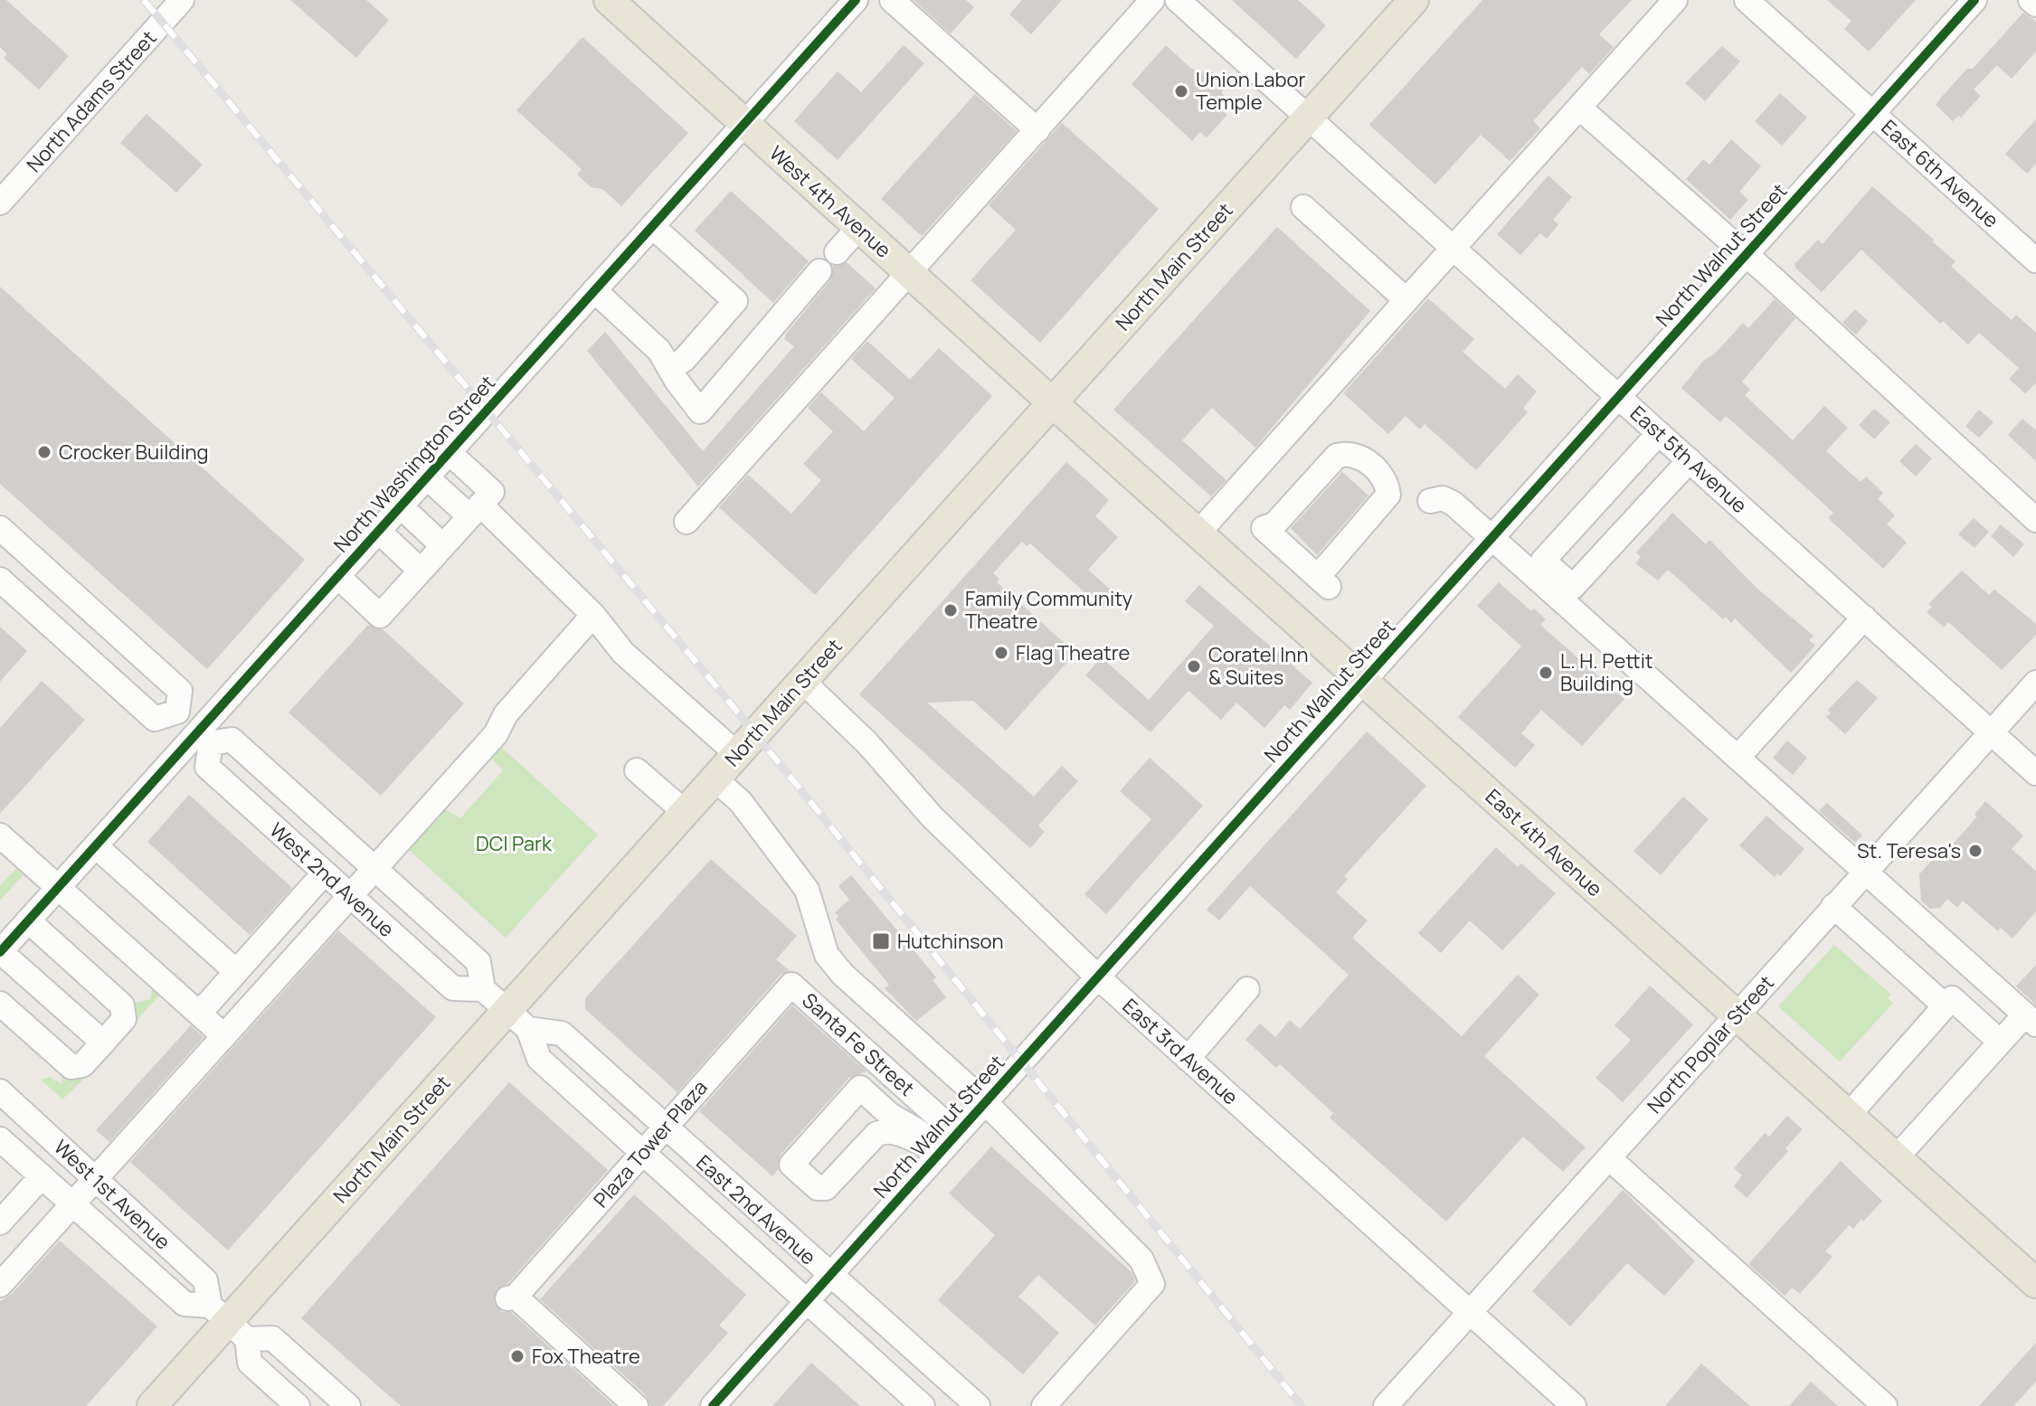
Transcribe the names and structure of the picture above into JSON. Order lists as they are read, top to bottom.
{
  "streets": {
    "main road": ["West 4th Avenue", "North Main Street", "East 4th Avenue"],
    "street": [
      "North Adams Street",
      "East 6th Avenue",
      "North Walnut Street",
      "East 5th Avenue",
      "North Washington Street",
      "West 2nd Avenue",
      "Santa Fe Street",
      "North Poplar Street",
      "East 3rd Avenue",
      "Plaza Tower Plaza",
      "West 1st Avenue",
      "East 2nd Avenue"
    ]
  },
  "crossings": [
    ["East 6th Avenue", "North Walnut Street"],
    ["West 4th Avenue", "North Main Street"],
    ["West 4th Avenue", "North Washington Street"],
    ["West 4th Avenue", "East 4th Avenue"],
    ["North Walnut Street", "East 5th Avenue"],
    ["North Walnut Street", "East 4th Avenue"],
    ["North Walnut Street", "Santa Fe Street"],
    ["North Walnut Street", "East 3rd Avenue"],
    ["North Walnut Street", "East 2nd Avenue"],
    ["North Main Street", "East 5th Avenue"],
    ["North Main Street", "East 4th Avenue"],
    ["North Main Street", "East 3rd Avenue"],
    ["North Main Street", "West 1st Avenue"],
    ["North Main Street", "East 2nd Avenue"],
    ["East 5th Avenue", "North Poplar Street"],
    ["North Washington Street", "West 2nd Avenue"],
    ["East 4th Avenue", "North Poplar Street"],
    ["Santa Fe Street", "Plaza Tower Plaza"],
    ["North Poplar Street", "East 3rd Avenue"],
    ["Plaza Tower Plaza", "East 2nd Avenue"]
  ],
  "parks": ["DCI Park"],
  "places": {
    "other": [
      "Union Labor Temple",
      "Crocker Building",
      "Family Community Theatre",
      "Flag Theatre",
      "Coratel Inn & Suites",
      "L. H. Pettit Building",
      "St. Teresa's",
      "Fox Theatre"
    ],
    "transit": ["Hutchinson"]
  }
}
